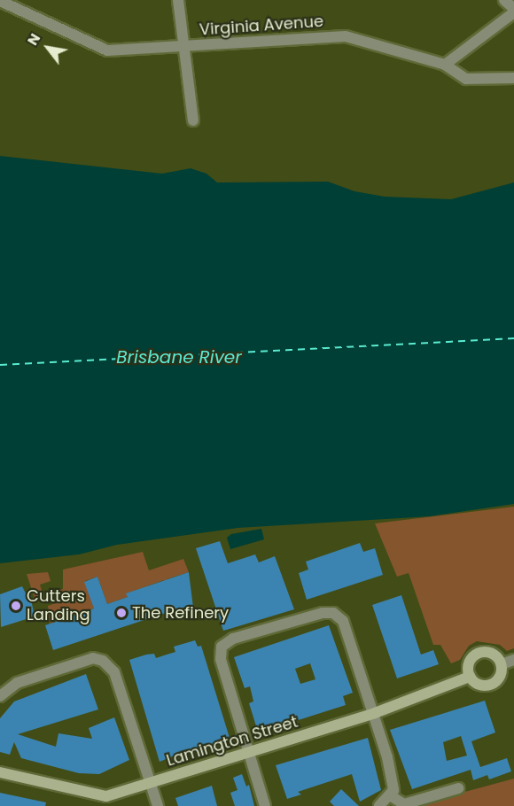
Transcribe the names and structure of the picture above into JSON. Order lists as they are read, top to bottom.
{
  "streets": {
    "street": ["Virginia Avenue", "Lamington Street"]
  },
  "water": ["Brisbane River"],
  "places": ["Cutters Landing", "The Refinery"],
  "north": "top left"
}
